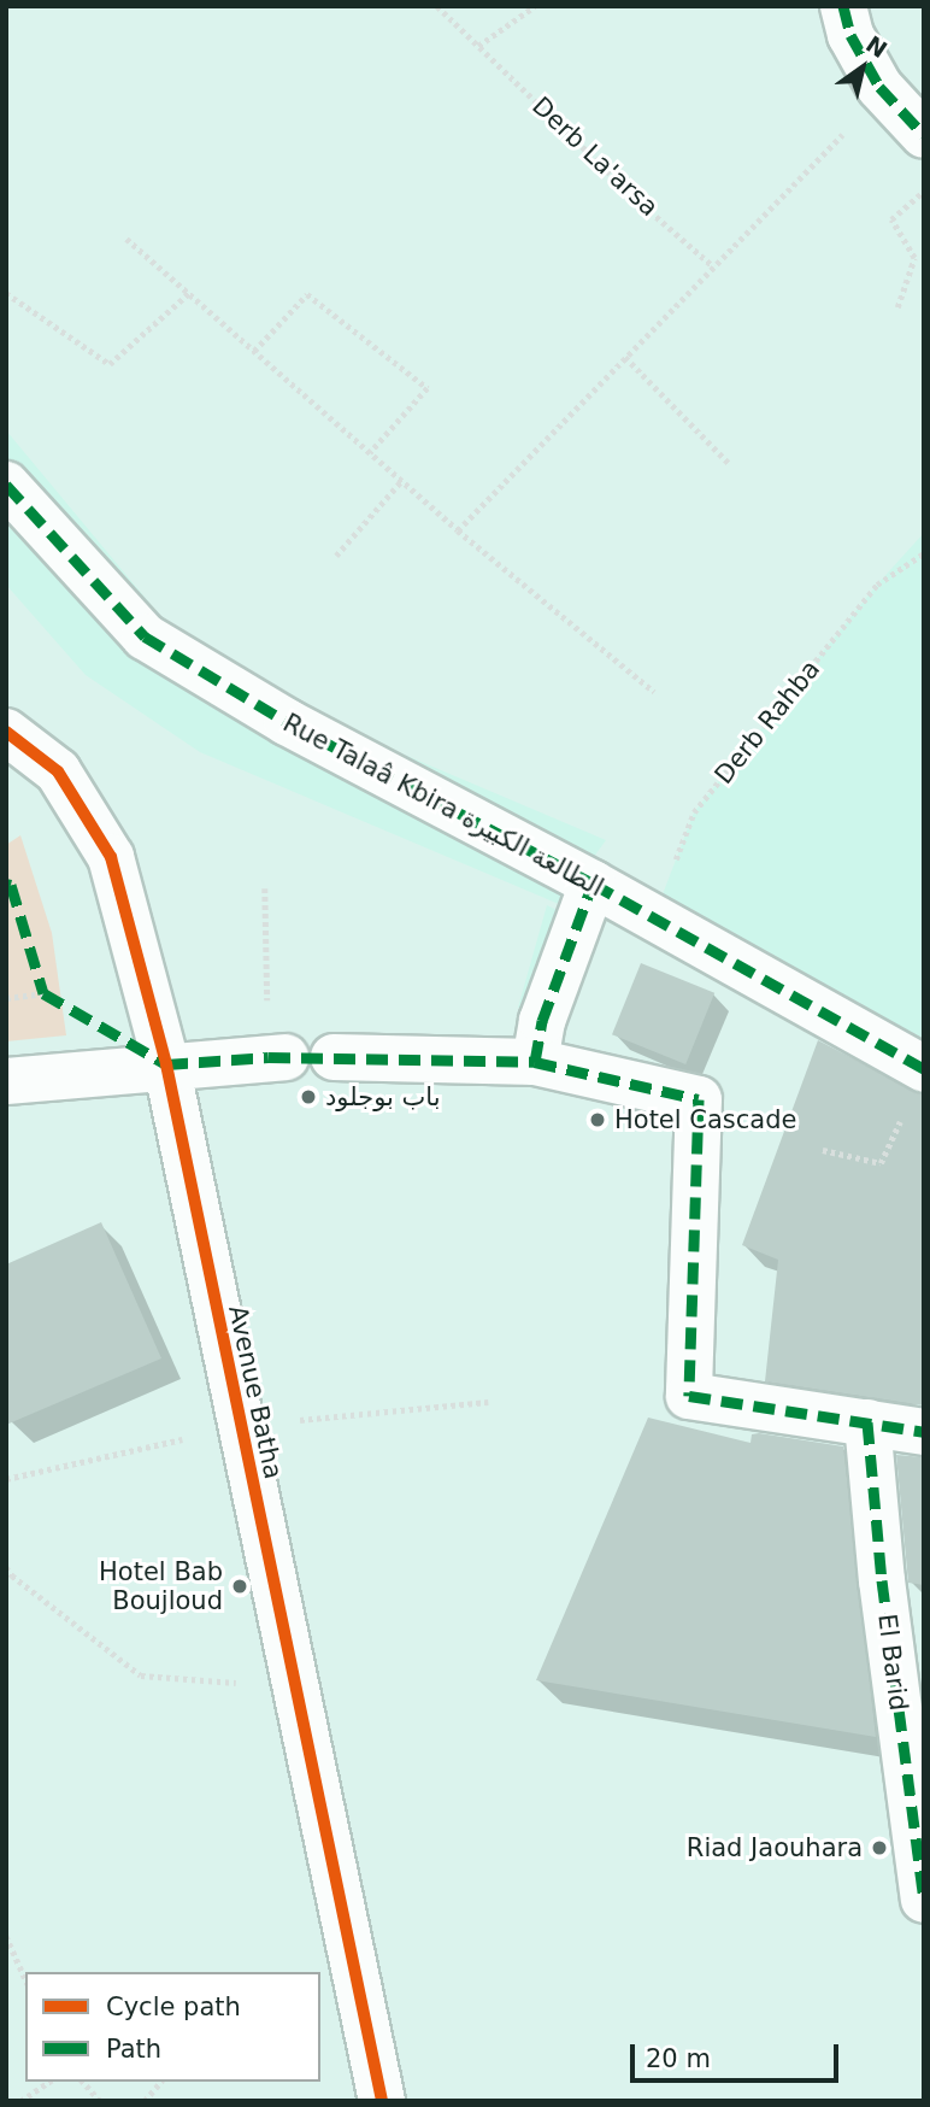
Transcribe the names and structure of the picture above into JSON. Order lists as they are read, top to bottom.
{
  "streets": {
    "street": ["Rue Talaâ Kbira الطالعة الكبيرة", "Avenue Batha", "El Barid"],
    "path": ["Derb La'arsa", "Derb Rahba"]
  },
  "crossings": [
    ["Derb Rahba", "Rue Talaâ Kbira الطالعة الكبيرة"]
  ],
  "places": [
    "باب بوجلود",
    "Hotel Cascade",
    "Hotel Bab Boujloud",
    "Riad Jaouhara"
  ],
  "legend": ["Cycle path", "Path"],
  "scale_bar": "20 m",
  "north": "top right"
}
